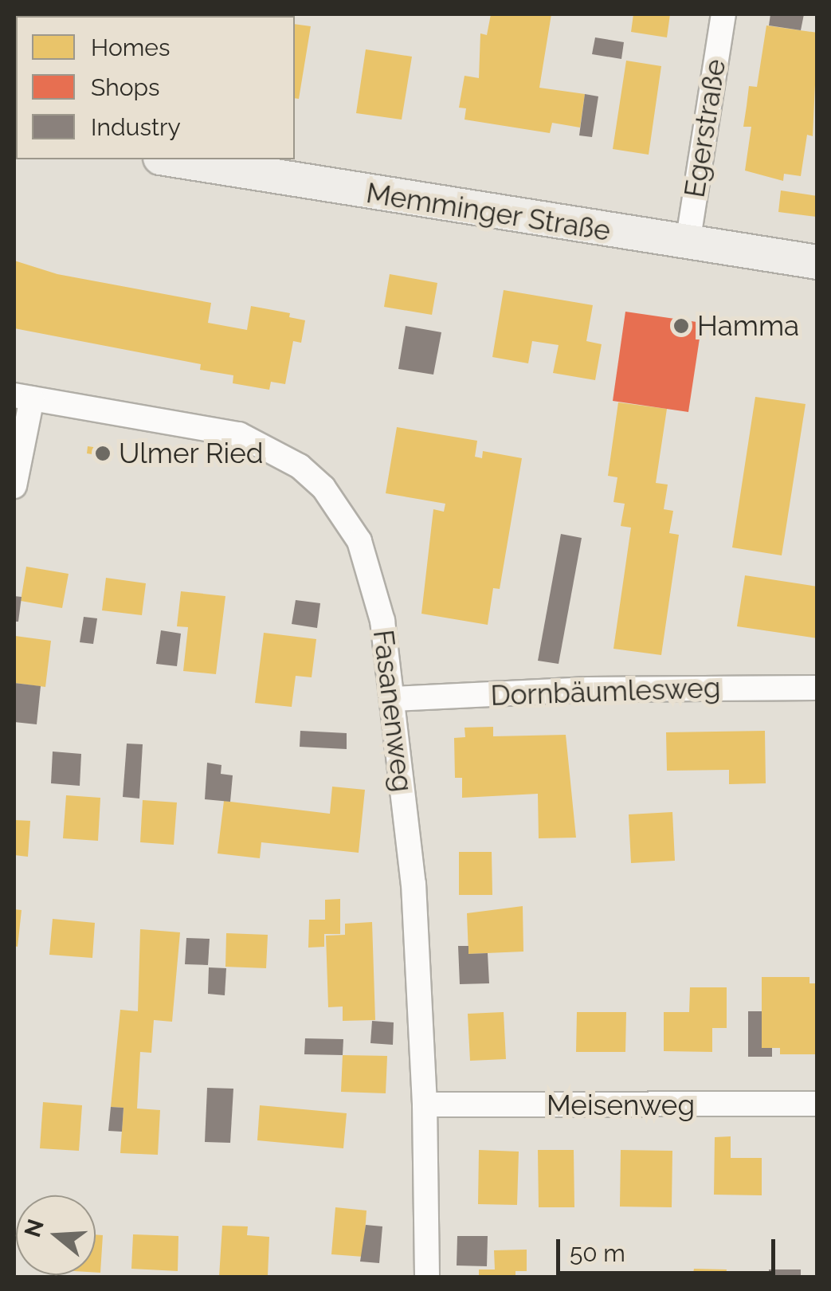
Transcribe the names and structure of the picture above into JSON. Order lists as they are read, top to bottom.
{
  "streets": {
    "main road": ["Memminger Straße"],
    "street": [
      "Egerstraße",
      "Dornbäumlesweg",
      "Fasanenweg",
      "Meisenweg"
    ]
  },
  "crossings": [
    ["Egerstraße", "Memminger Straße"],
    ["Dornbäumlesweg", "Fasanenweg"],
    ["Fasanenweg", "Meisenweg"]
  ],
  "places": ["Hamma", "Ulmer Ried"],
  "legend": ["Homes", "Shops", "Industry"],
  "scale_bar": "50 m",
  "north": "left"
}
